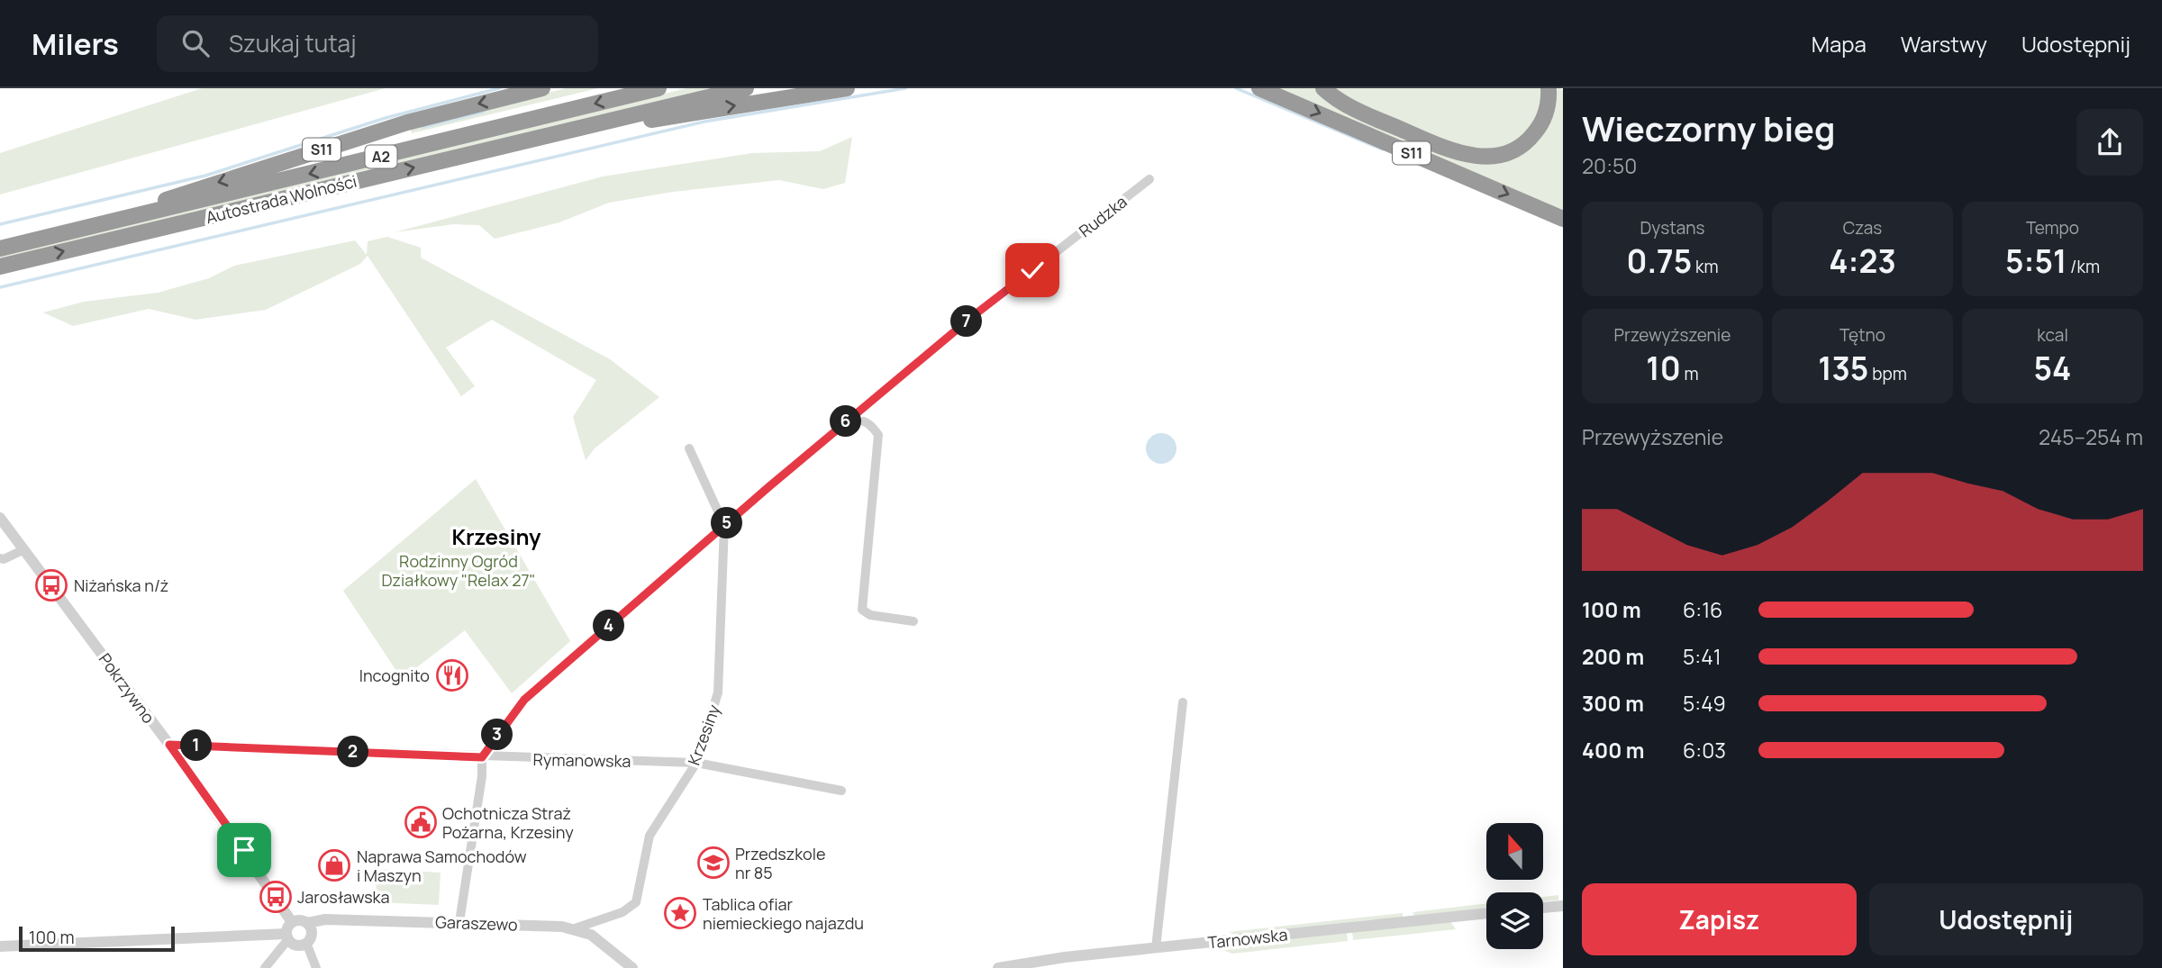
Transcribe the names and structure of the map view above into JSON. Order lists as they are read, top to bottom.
{
  "streets": {
    "highway": ["S11", "A2", "Autostrada Wolności"],
    "street": [
      "Rudzka",
      "Pokrzywno",
      "Krzesiny",
      "Rymanowska",
      "Garaszewo",
      "Tarnowska"
    ]
  },
  "crossings": [
    ["S11", "Autostrada Wolności"],
    ["Rudzka", "Krzesiny"],
    ["Rudzka", "Rymanowska"],
    ["Pokrzywno", "Rymanowska"],
    ["Pokrzywno", "Garaszewo"],
    ["Krzesiny", "Rymanowska"],
    ["Krzesiny", "Garaszewo"]
  ],
  "districts": ["Krzesiny"],
  "parks": ["Rodzinny Ogród Działkowy \"Relax 27\""],
  "places": {
    "bus stop": ["Niżańska n/ż", "Jarosławska"],
    "restaurant": ["Incognito"],
    "public building": ["Ochotnicza Straż Pożarna, Krzesiny"],
    "school or university": ["Przedszkole nr 85"],
    "shop": ["Naprawa Samochodów i Maszyn"],
    "place": ["Tablica ofiar niemieckiego najazdu"]
  },
  "scale_bar": "100 m",
  "north": "top",
  "page": {
    "header": "Milers",
    "search": "Szukaj tutaj",
    "nav": ["Mapa", "Warstwy", "Udostępnij"],
    "heading": ["Wieczorny bieg", "20:50"],
    "stats": [
      ["Dystans", "0.75 km"],
      ["Czas", "4:23"],
      ["Tempo", "5:51 /km"],
      ["Przewyższenie", "10 m"],
      ["Tętno", "135 bpm"],
      ["kcal", "54"]
    ],
    "pins": [
      "7",
      "6",
      "5",
      "4",
      "3",
      "1",
      "2"
    ],
    "chart": ["Przewyższenie", "245–254 m"],
    "list": [
      {
        "name": "100 m",
        "note": "6:16"
      },
      {
        "name": "200 m",
        "note": "5:41"
      },
      {
        "name": "300 m",
        "note": "5:49"
      },
      {
        "name": "400 m",
        "note": "6:03"
      }
    ],
    "buttons": ["Zapisz", "Udostępnij"],
    "scale": "100 m"
  }
}
